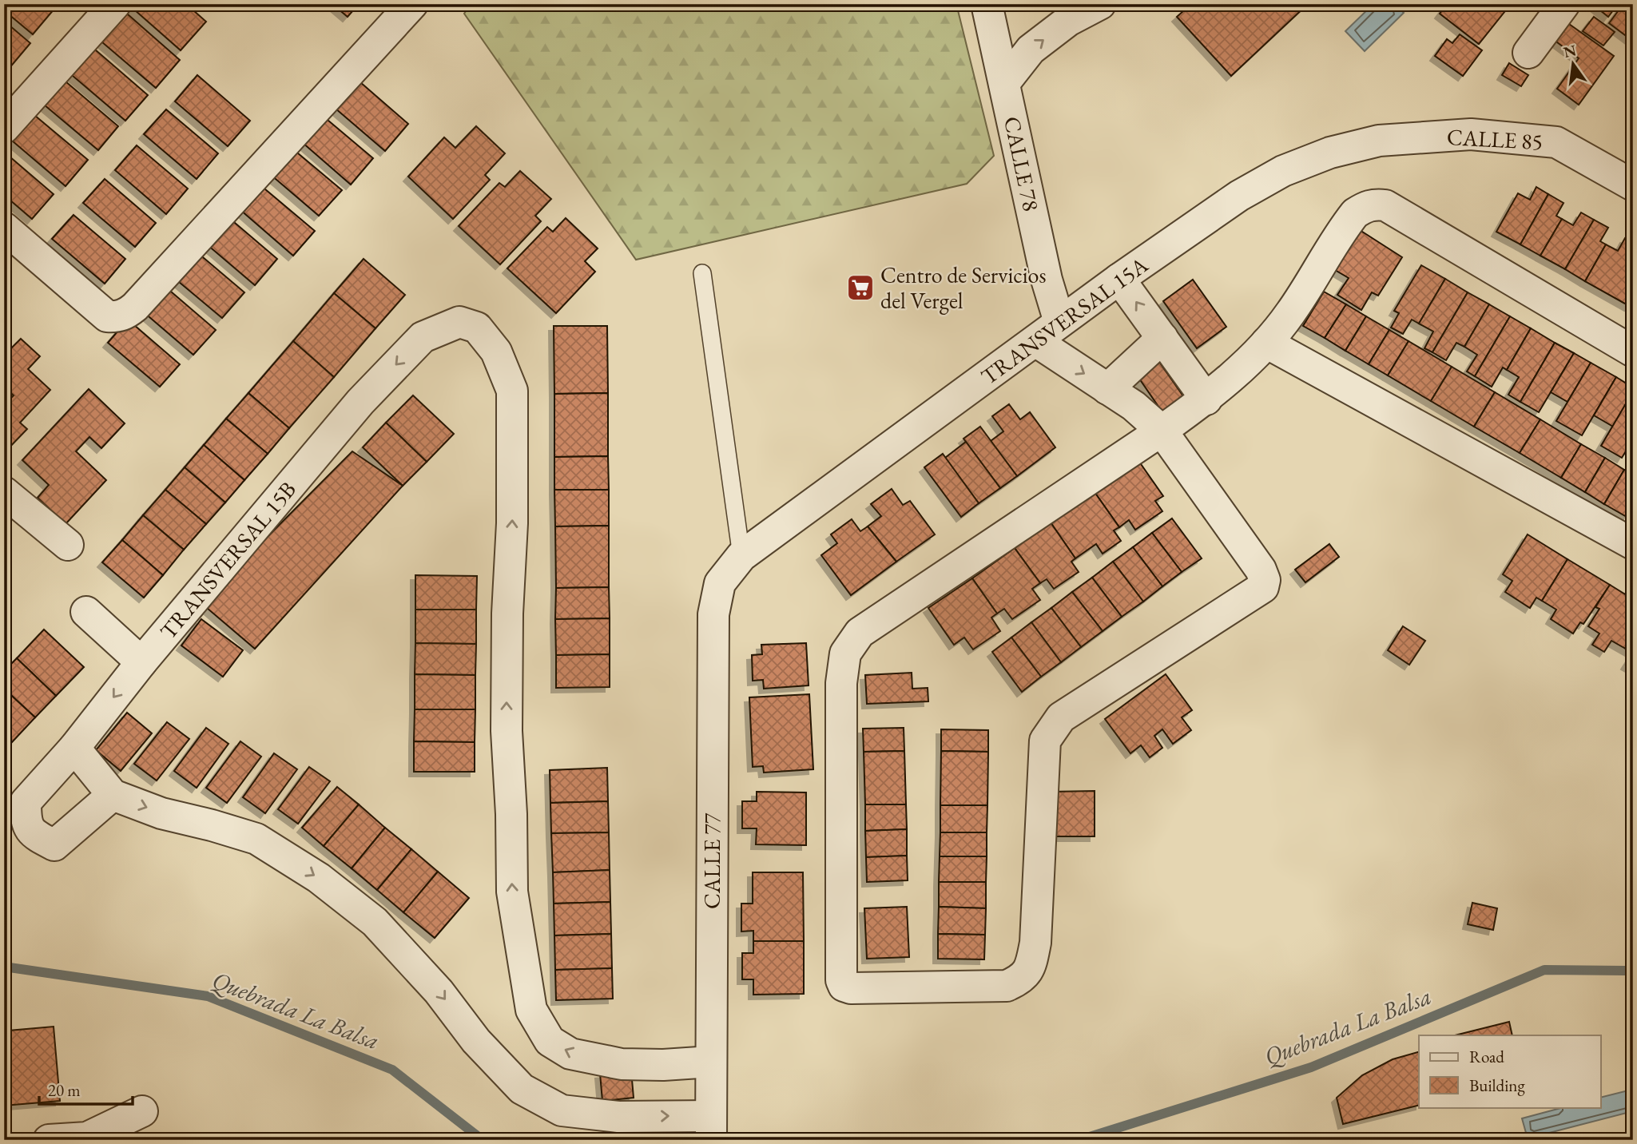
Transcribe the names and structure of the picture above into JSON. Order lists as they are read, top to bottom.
{
  "streets": {
    "street": [
      "CALLE 85",
      "CALLE 78",
      "TRANSVERSAL 15A",
      "TRANSVERSAL 15B",
      "CALLE 77"
    ]
  },
  "crossings": [
    ["CALLE 85", "TRANSVERSAL 15A"],
    ["CALLE 78", "TRANSVERSAL 15A"],
    ["TRANSVERSAL 15A", "CALLE 77"],
    ["TRANSVERSAL 15B", "CALLE 77"]
  ],
  "water": ["Quebrada La Balsa"],
  "places": {
    "supermarket": ["Centro de Servicios del Vergel"]
  },
  "legend": ["Road", "Building"],
  "scale_bar": "20 m",
  "north": "top"
}
